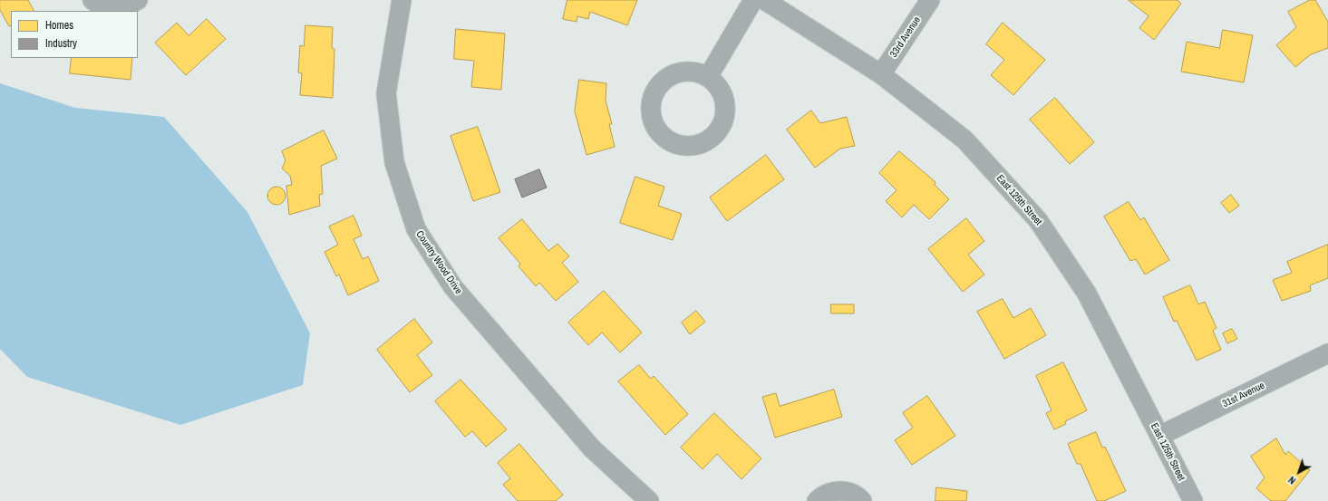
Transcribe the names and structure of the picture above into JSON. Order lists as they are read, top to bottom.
{
  "streets": {
    "street": [
      "33rd Avenue",
      "East 125th Street",
      "Country Wood Drive",
      "31st Avenue"
    ]
  },
  "crossings": [
    ["33rd Avenue", "East 125th Street"],
    ["East 125th Street", "31st Avenue"]
  ],
  "legend": ["Homes", "Industry"],
  "north": "bottom left"
}
